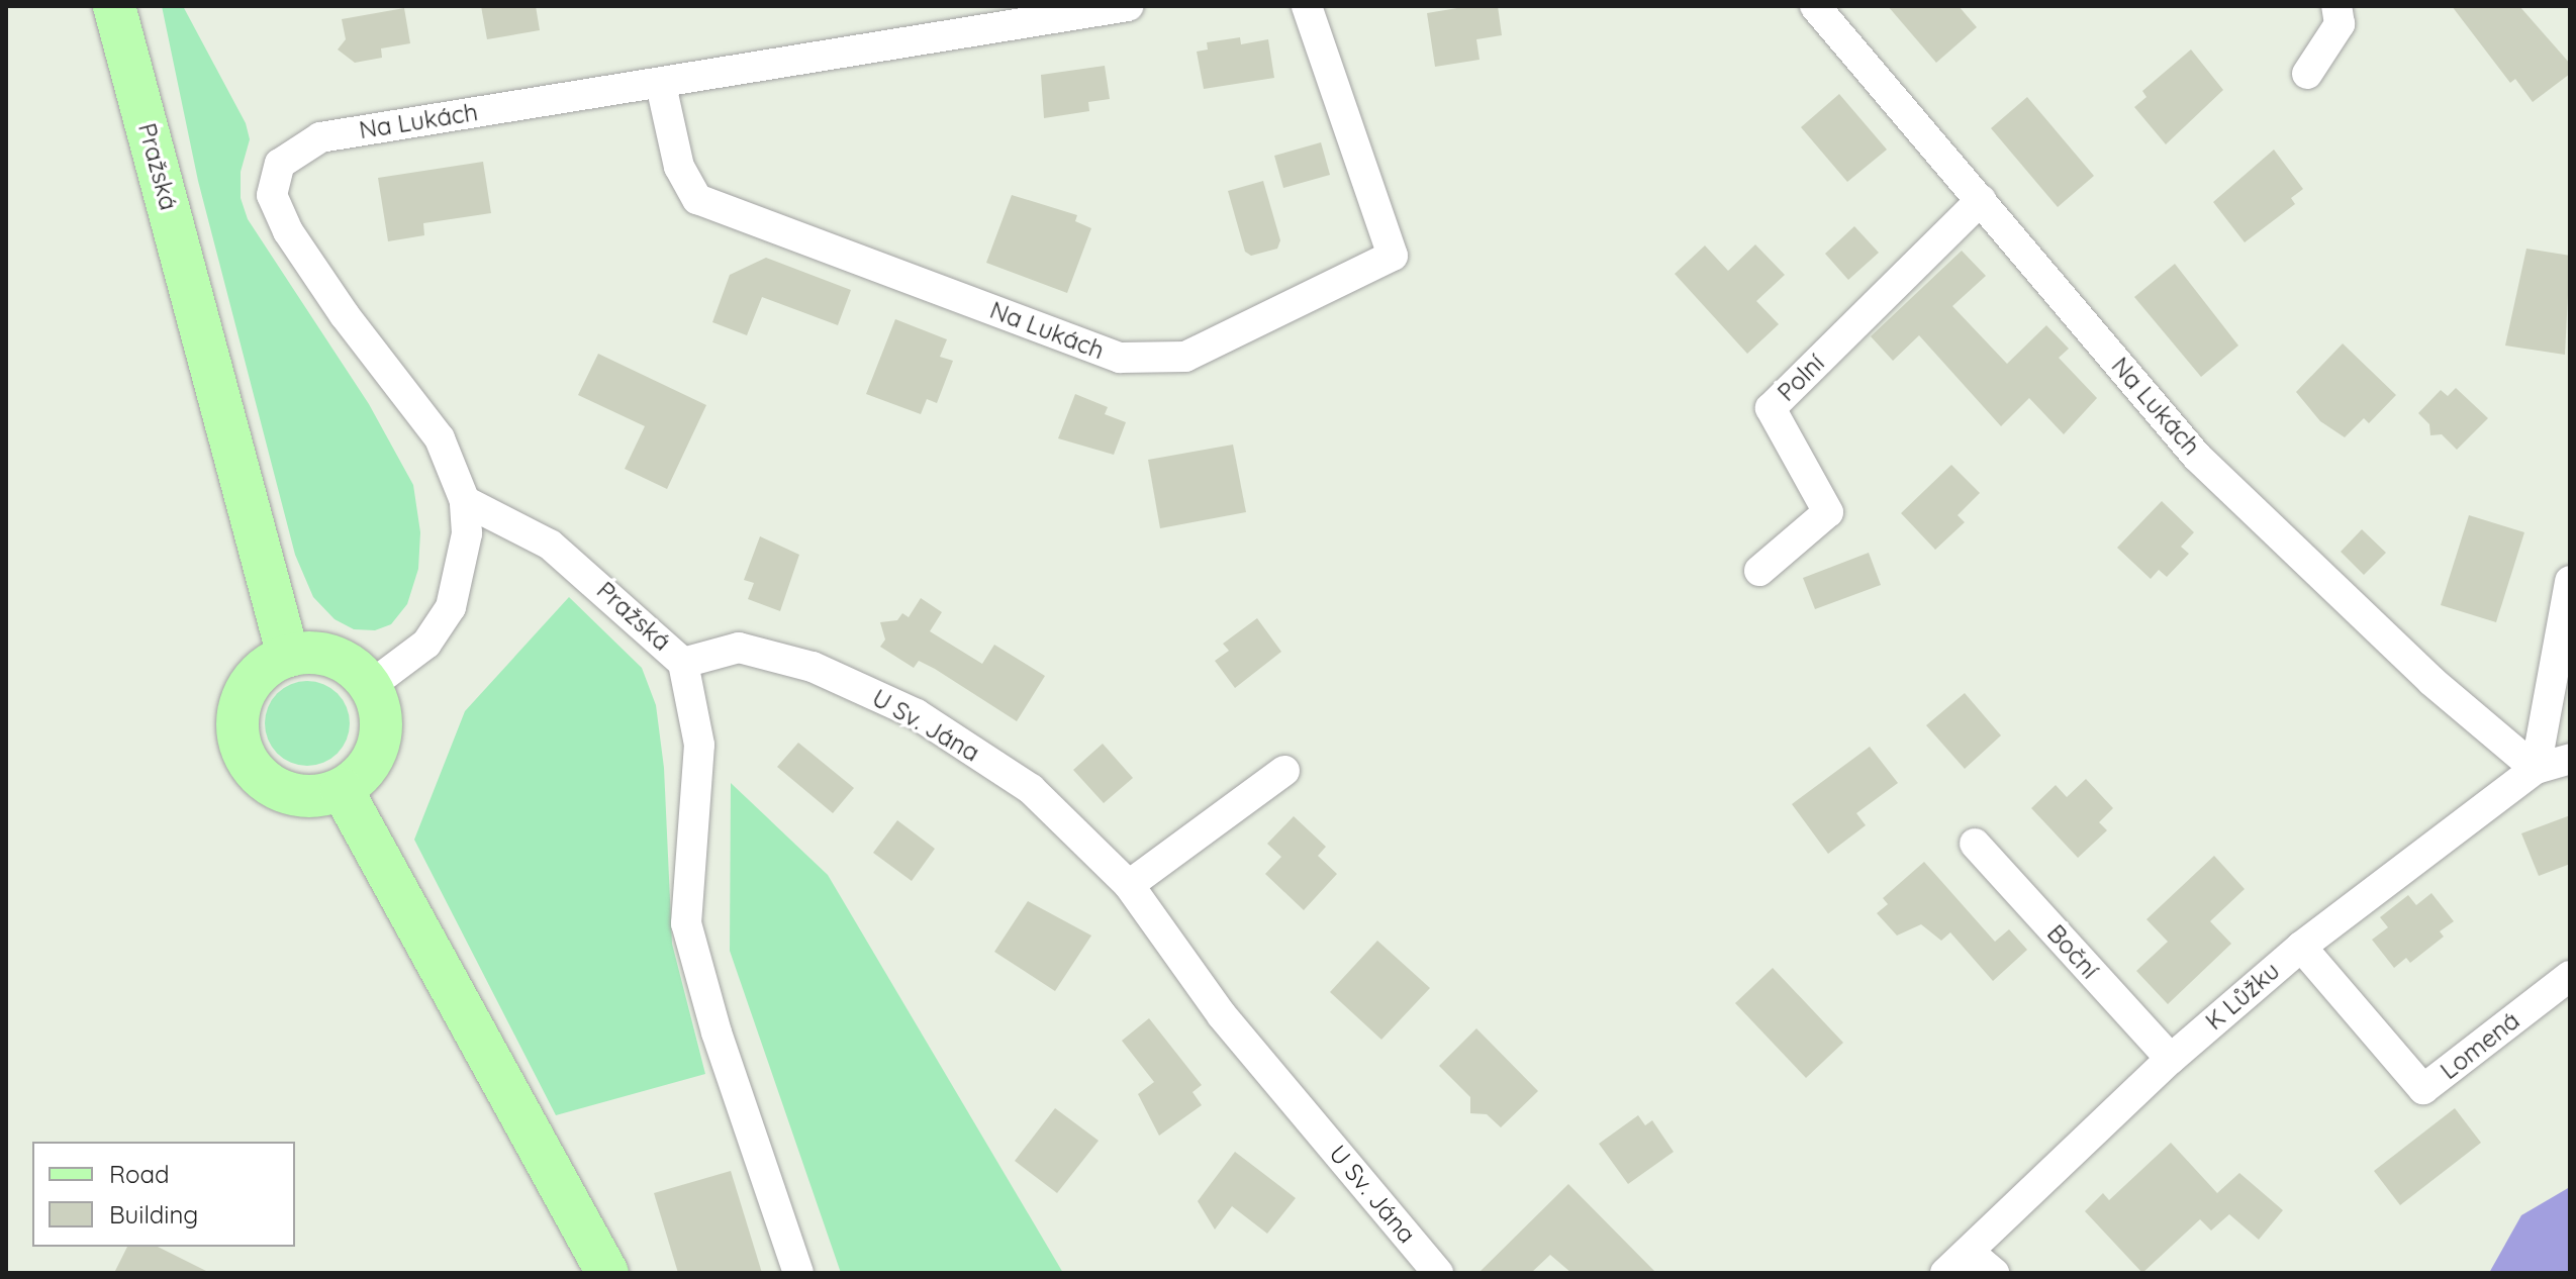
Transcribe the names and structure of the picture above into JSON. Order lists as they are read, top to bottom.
{
  "streets": {
    "main road": ["Pražská"],
    "street": [
      "Na Lukách",
      "Polní",
      "U Sv. Jána",
      "Boční",
      "K Lůžku",
      "Lomená"
    ]
  },
  "crossings": [
    ["Na Lukách", "Pražská"],
    ["Na Lukách", "Polní"],
    ["Na Lukách", "K Lůžku"],
    ["Pražská", "U Sv. Jána"],
    ["Boční", "K Lůžku"],
    ["K Lůžku", "Lomená"]
  ],
  "legend": ["Road", "Building"]
}
